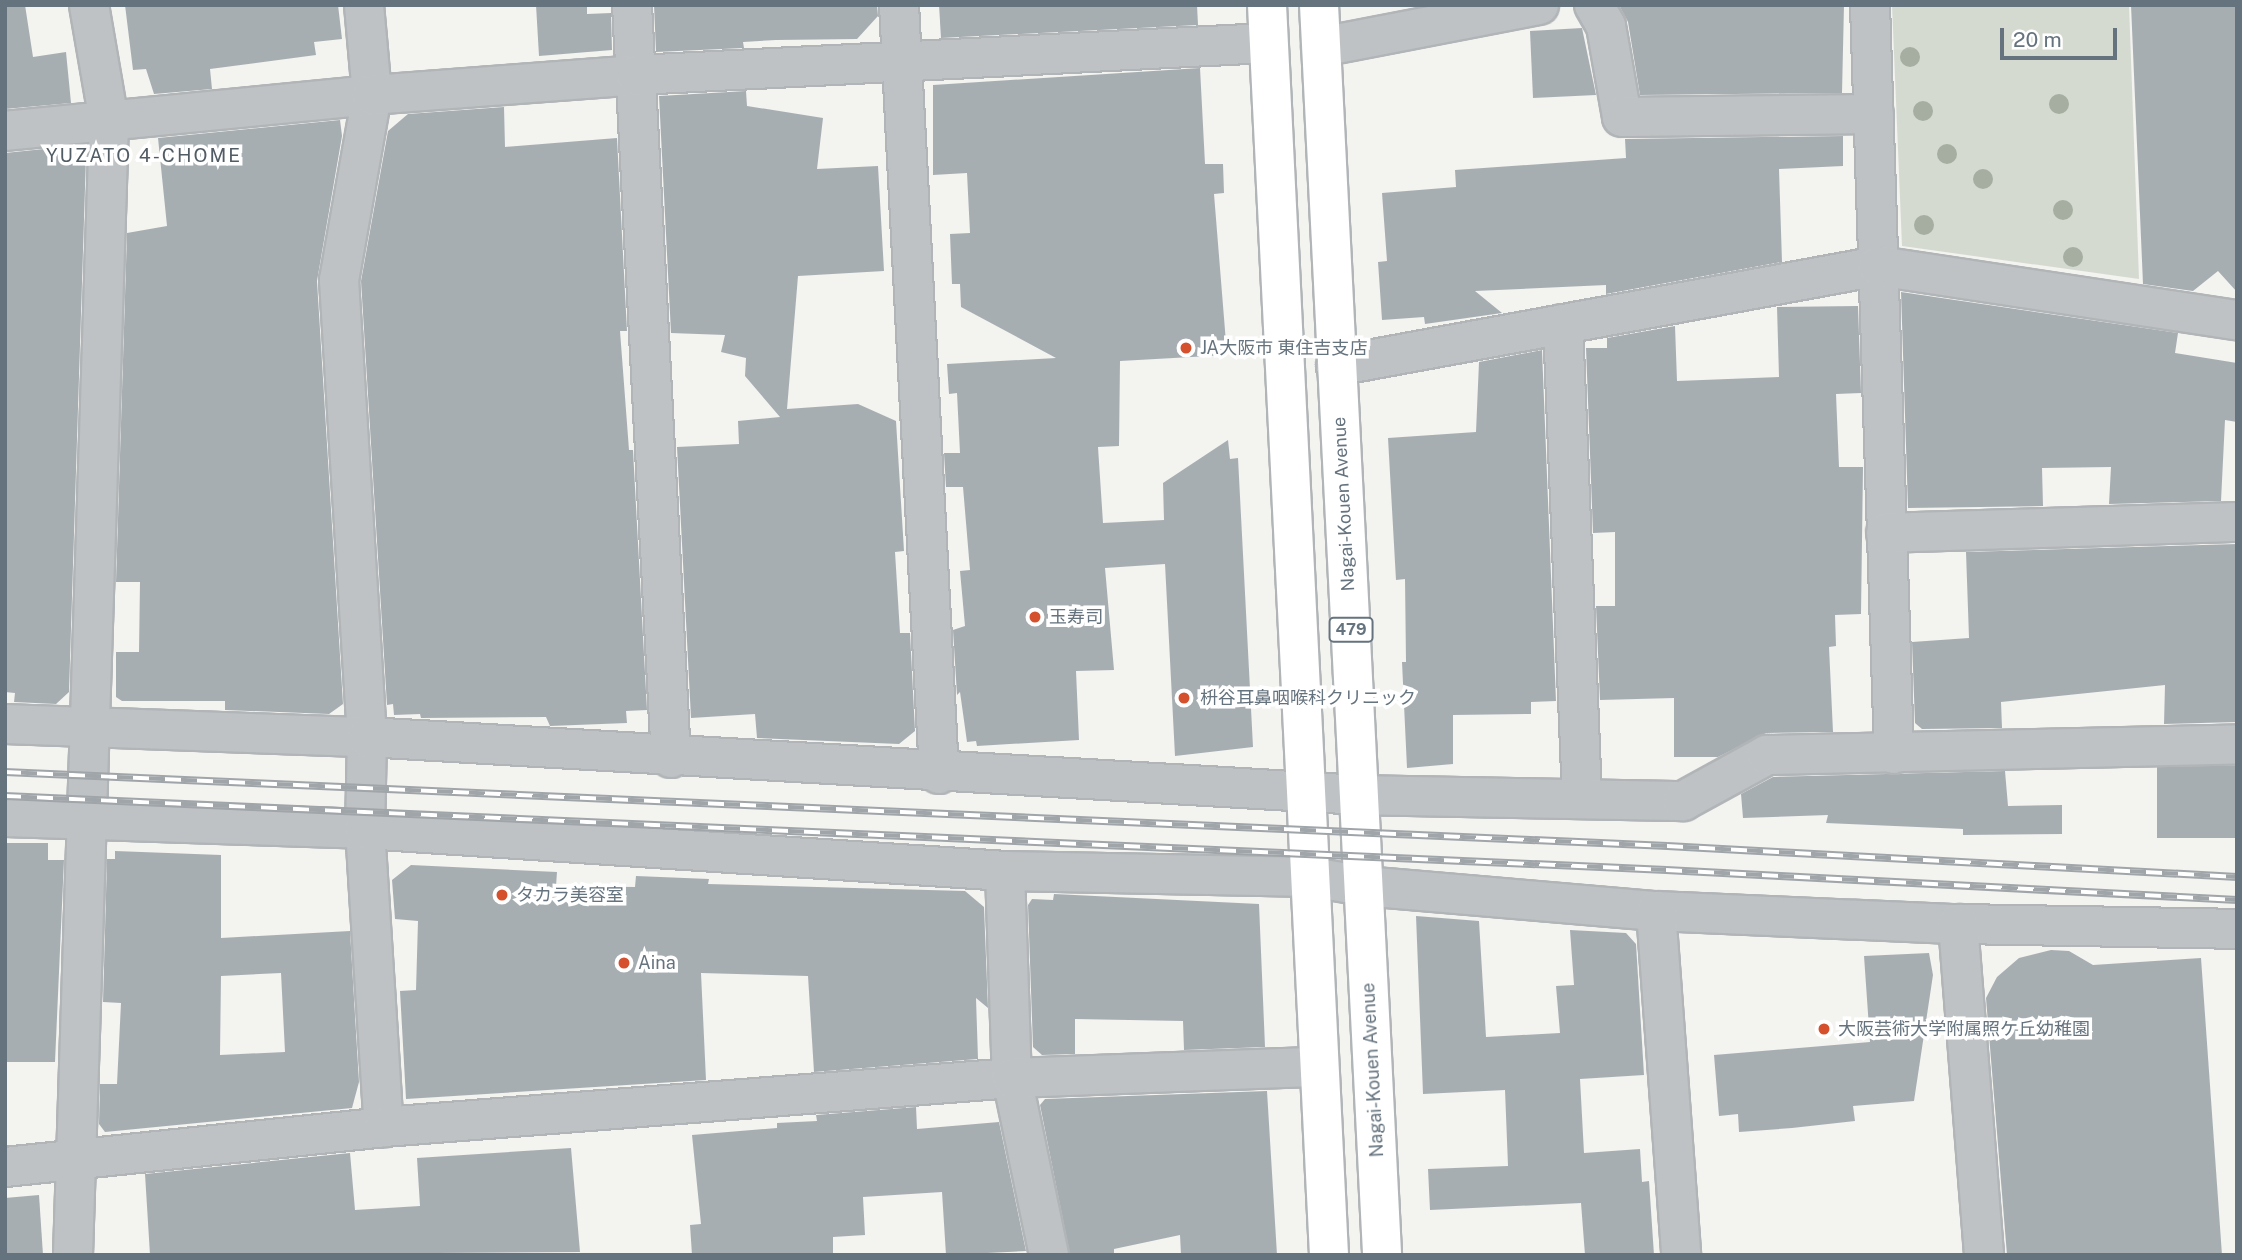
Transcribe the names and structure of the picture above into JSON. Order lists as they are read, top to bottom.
{
  "streets": {
    "highway": ["Nagai-Kouen Avenue", "479"]
  },
  "districts": ["YUZATO 4-CHOME"],
  "places": [
    "JA大阪市 東住吉支店",
    "玉寿司",
    "枡谷耳鼻咽喉科クリニック",
    "タカラ美容室",
    "Aina",
    "大阪芸術大学附属照ケ丘幼稚園"
  ],
  "scale_bar": "20 m"
}
